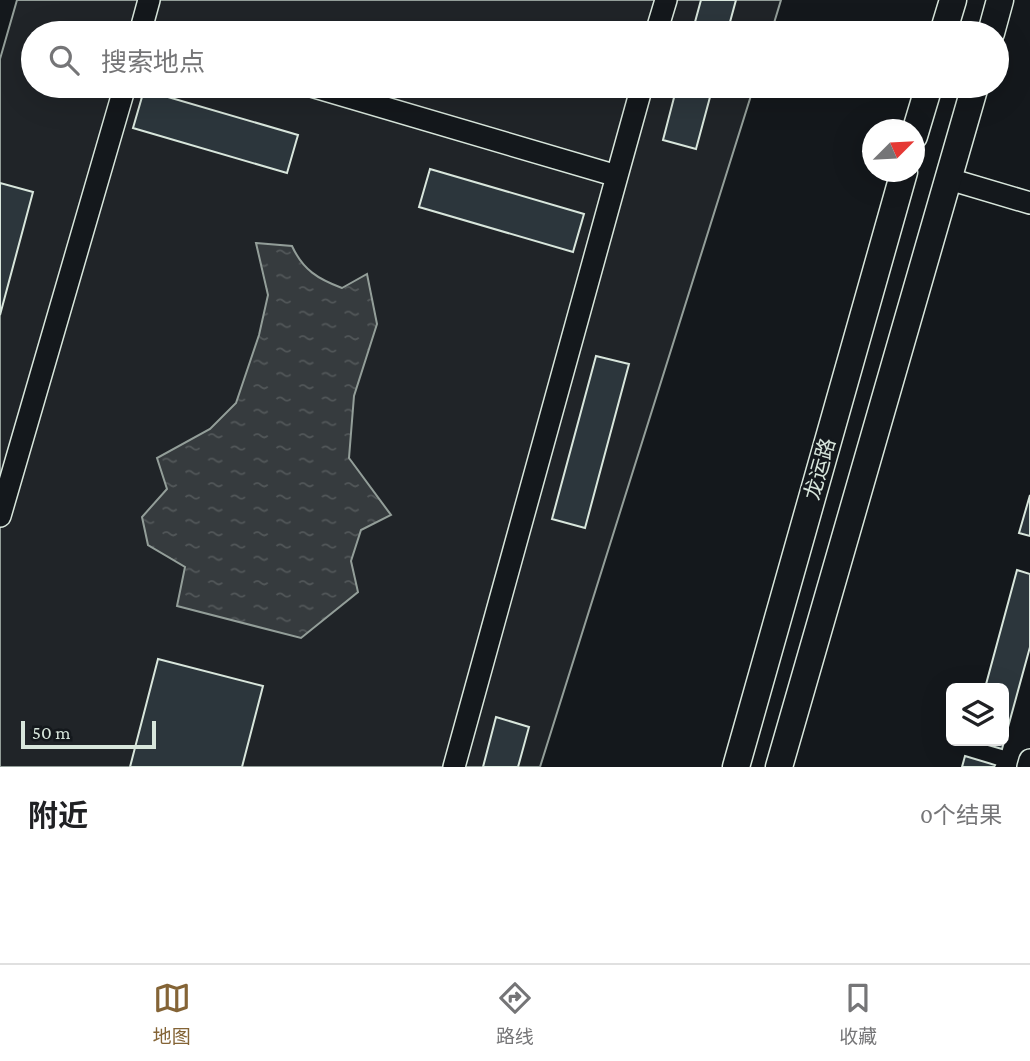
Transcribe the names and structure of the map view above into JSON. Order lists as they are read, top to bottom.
{
  "streets": {
    "main road": ["龙运路"]
  },
  "scale_bar": "50 m",
  "north": "top right",
  "page": {
    "search": "搜索地点",
    "scale": "50 m",
    "heading": ["附近", "0个结果"],
    "nav": ["地图", "路线", "收藏"]
  }
}
